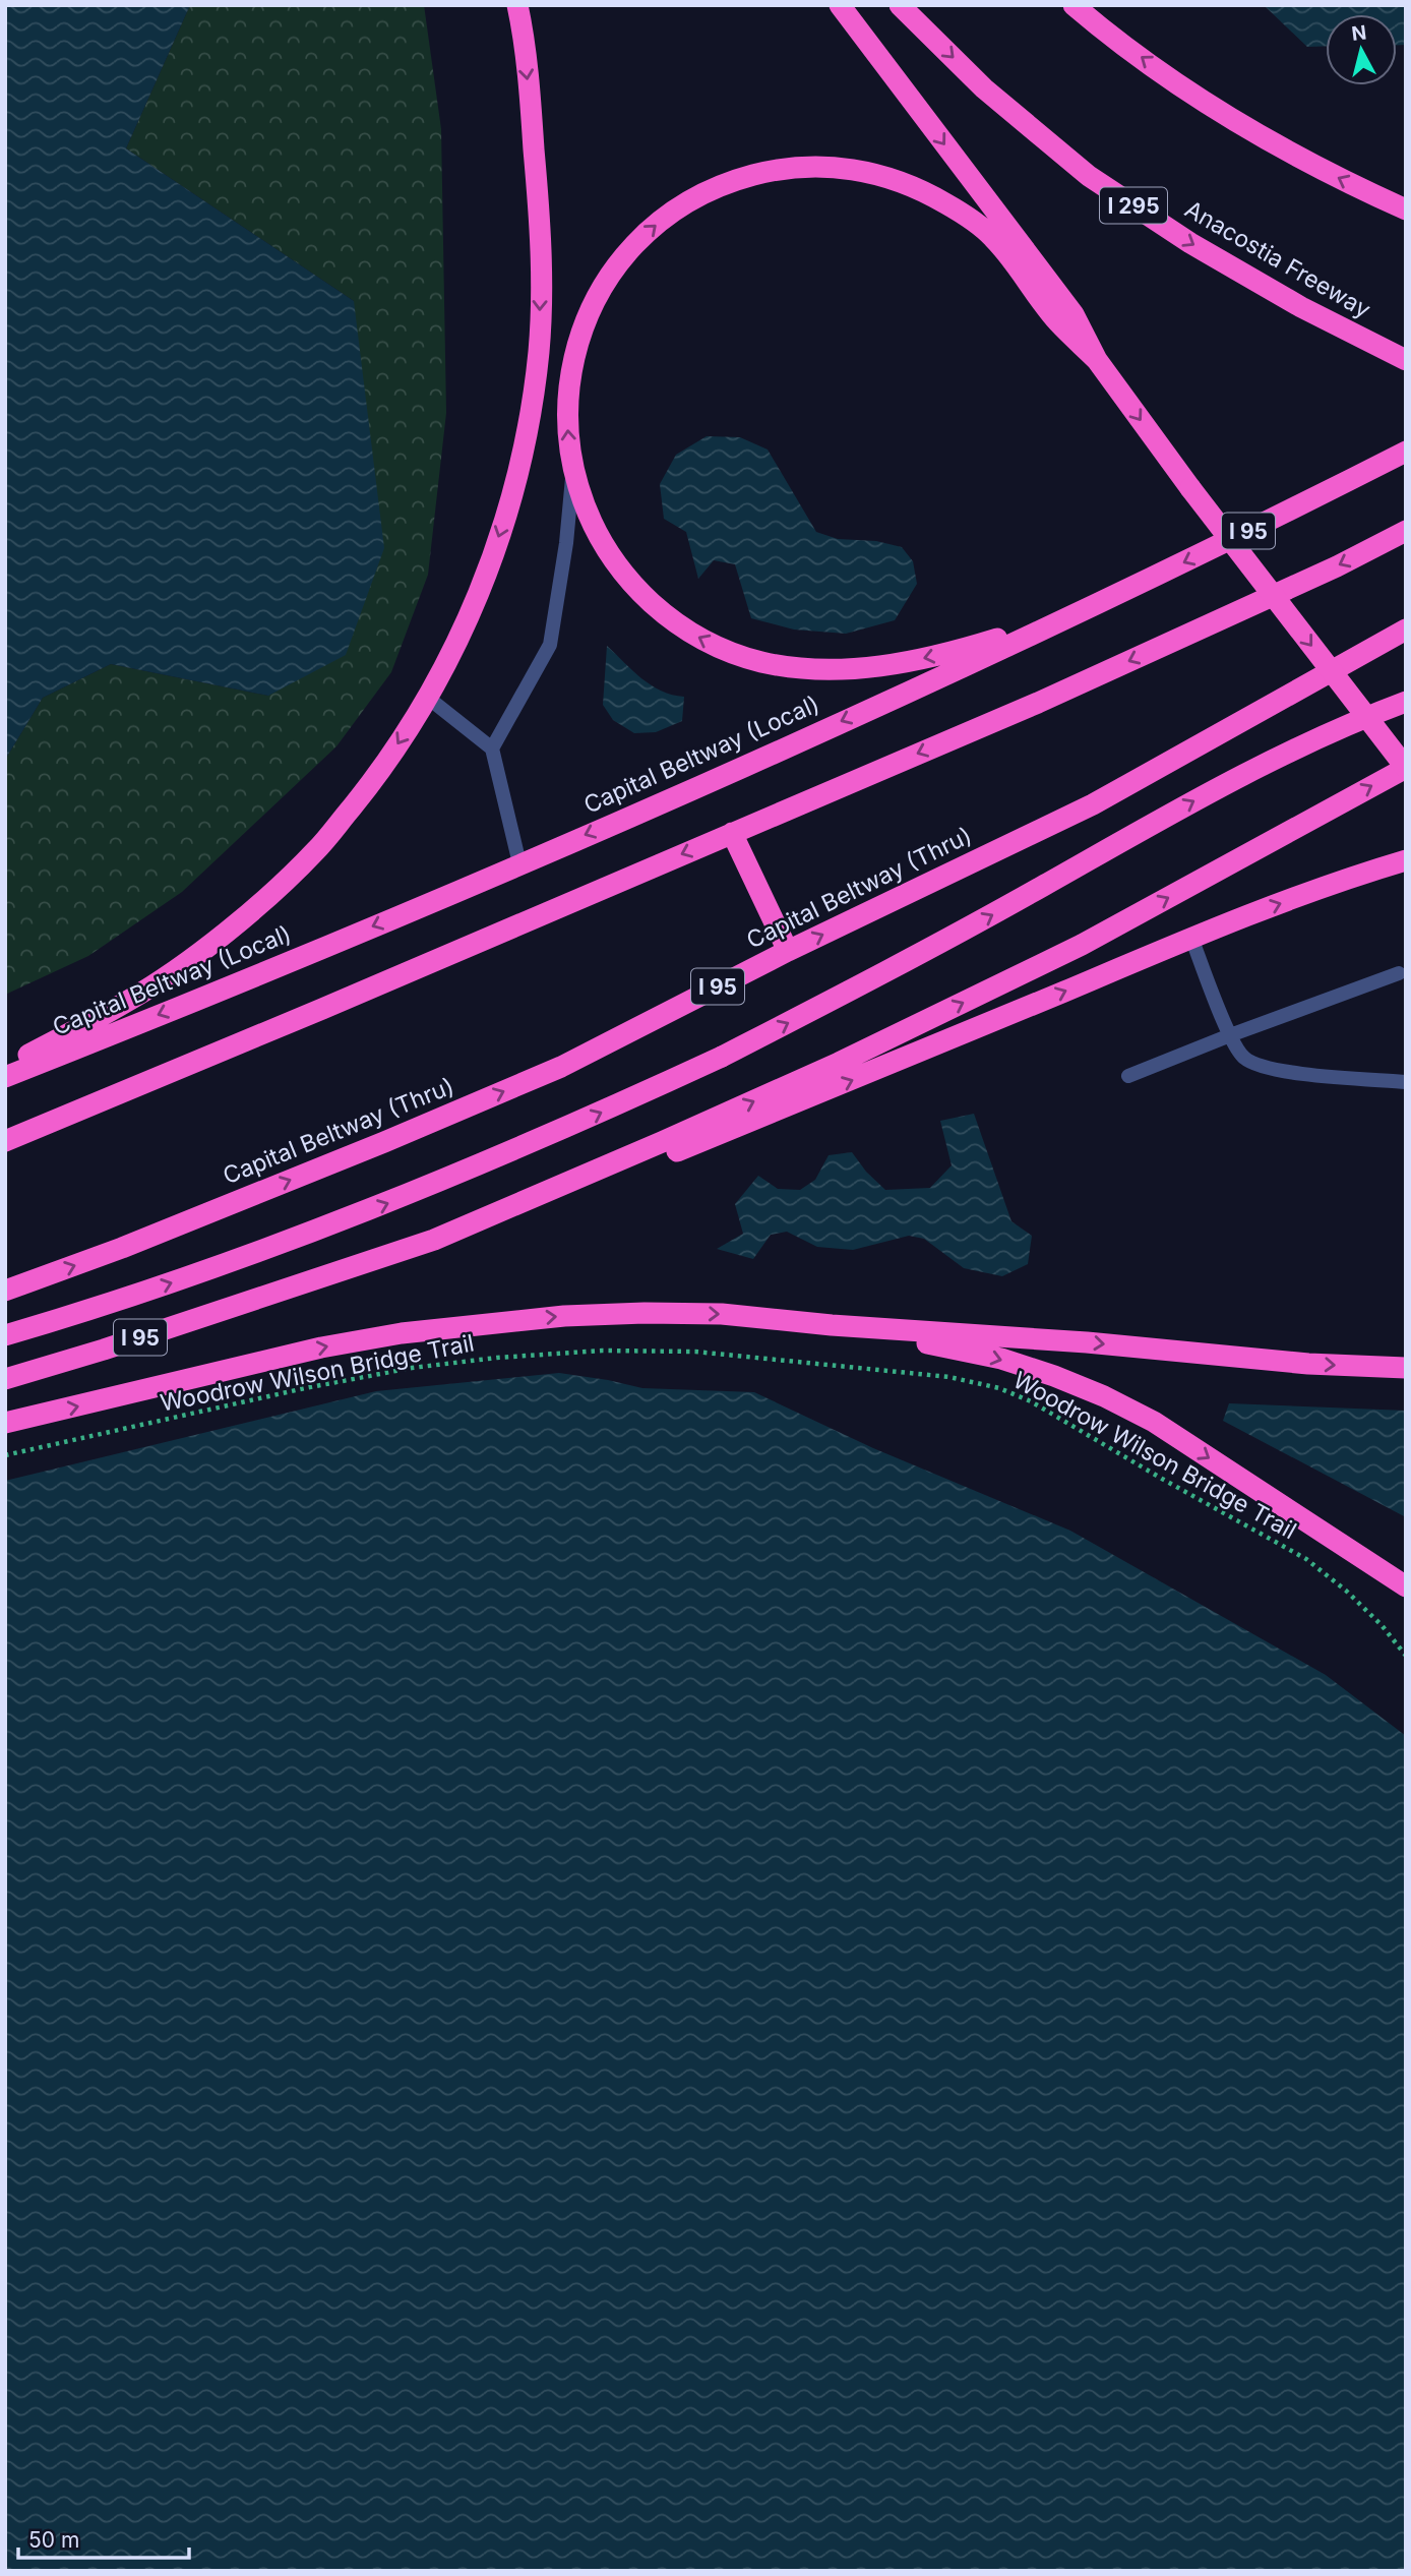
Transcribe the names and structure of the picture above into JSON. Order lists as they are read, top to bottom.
{
  "streets": {
    "highway": [
      "I 295",
      "Anacostia Freeway",
      "I 95",
      "Capital Beltway (Local)",
      "Capital Beltway (Thru)"
    ],
    "path": ["Woodrow Wilson Bridge Trail"]
  },
  "scale_bar": "50 m",
  "north": "top"
}
